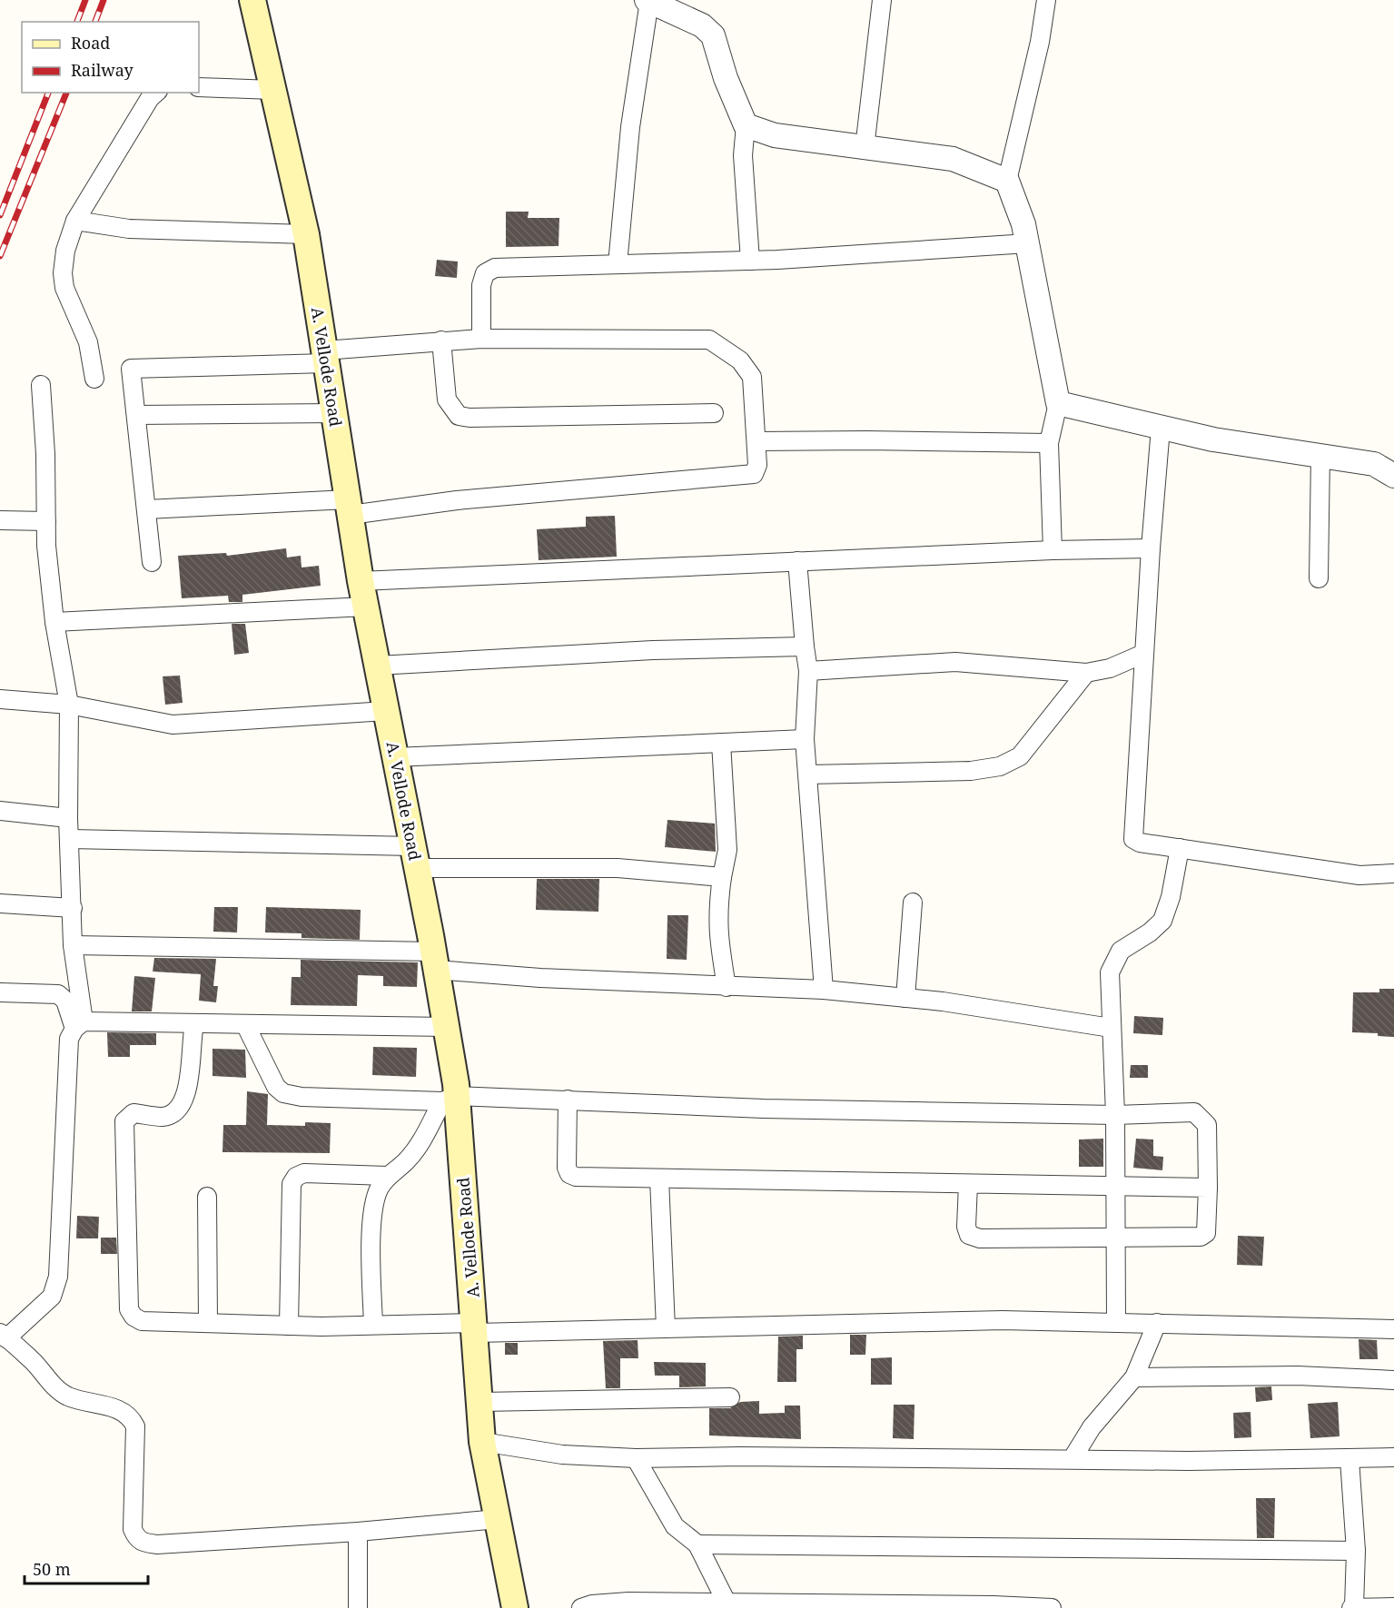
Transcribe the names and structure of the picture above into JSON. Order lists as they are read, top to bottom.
{
  "streets": {
    "main road": ["A. Vellode Road"]
  },
  "legend": ["Road", "Railway"],
  "scale_bar": "50 m"
}
